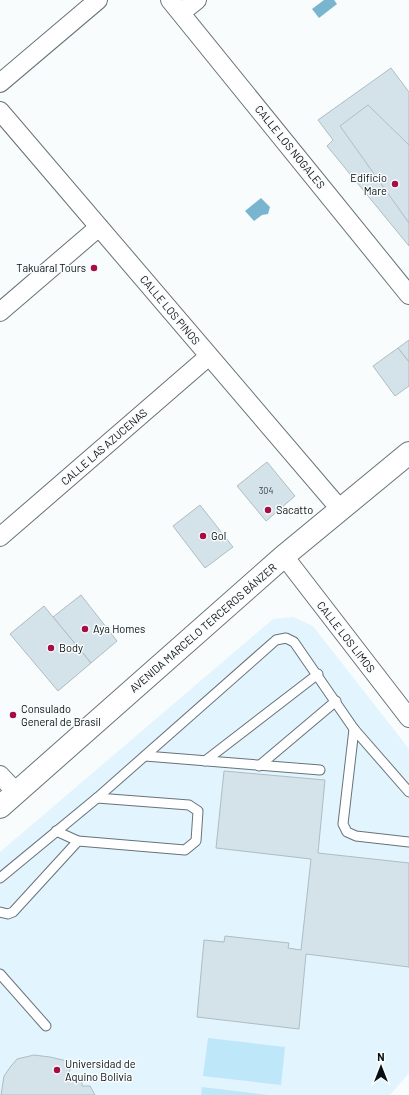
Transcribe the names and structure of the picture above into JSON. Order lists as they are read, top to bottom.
{
  "streets": {
    "street": [
      "CALLE LOS NOGALES",
      "CALLE LOS PINOS",
      "CALLE LAS AZUCENAS",
      "AVENIDA MARCELO TERCEROS BÁNZER",
      "CALLE LOS LIMOS"
    ]
  },
  "crossings": [
    ["CALLE LOS PINOS", "CALLE LAS AZUCENAS"],
    ["CALLE LOS PINOS", "AVENIDA MARCELO TERCEROS BÁNZER"],
    ["AVENIDA MARCELO TERCEROS BÁNZER", "CALLE LOS LIMOS"]
  ],
  "places": [
    "Edificio Mare",
    "Takuaral Tours",
    "Sacatto",
    "Gol",
    "Aya Homes",
    "Body",
    "Consulado General de Brasil",
    "Universidad de Aquino Bolivia"
  ],
  "house_numbers": ["304"],
  "north": "top"
}
